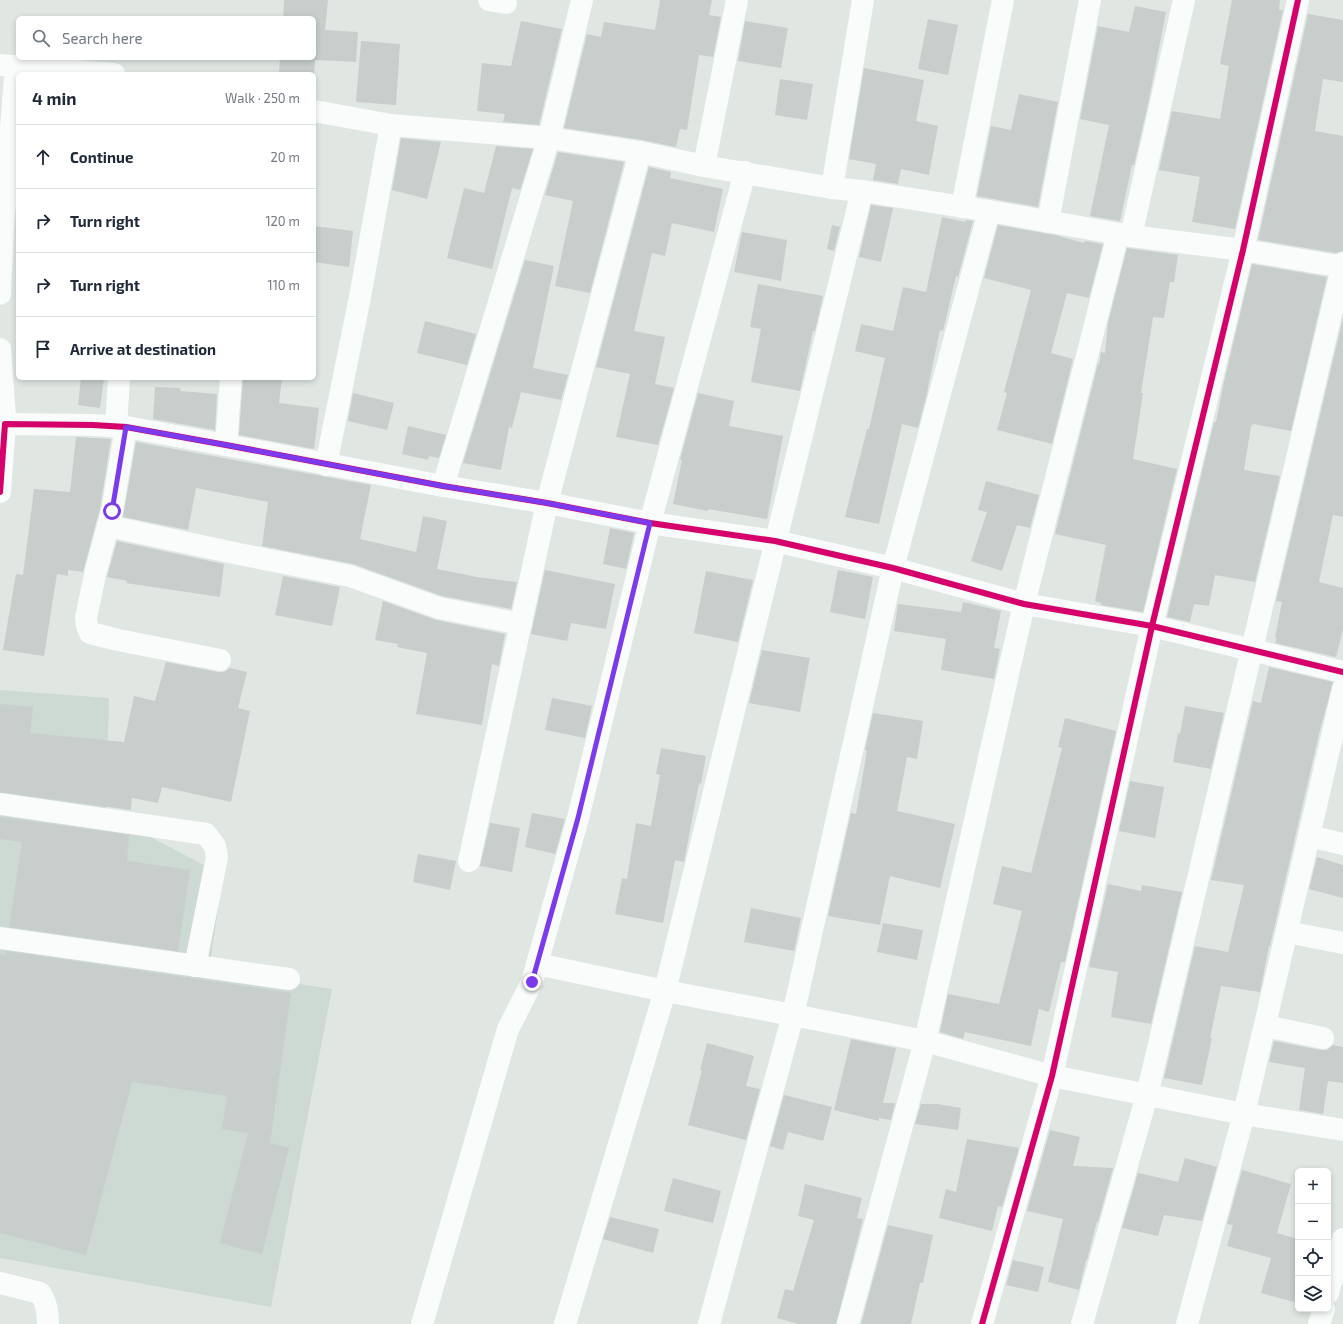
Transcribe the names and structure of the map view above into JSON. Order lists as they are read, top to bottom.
{
  "page": {
    "search": "Search here",
    "heading": ["4 min", "Walk · 250 m"],
    "list": [
      ["Continue", "20 m"],
      ["Turn right", "120 m"],
      ["Turn right", "110 m"],
      "Arrive at destination"
    ],
    "map_buttons": ["+", "−"]
  }
}
